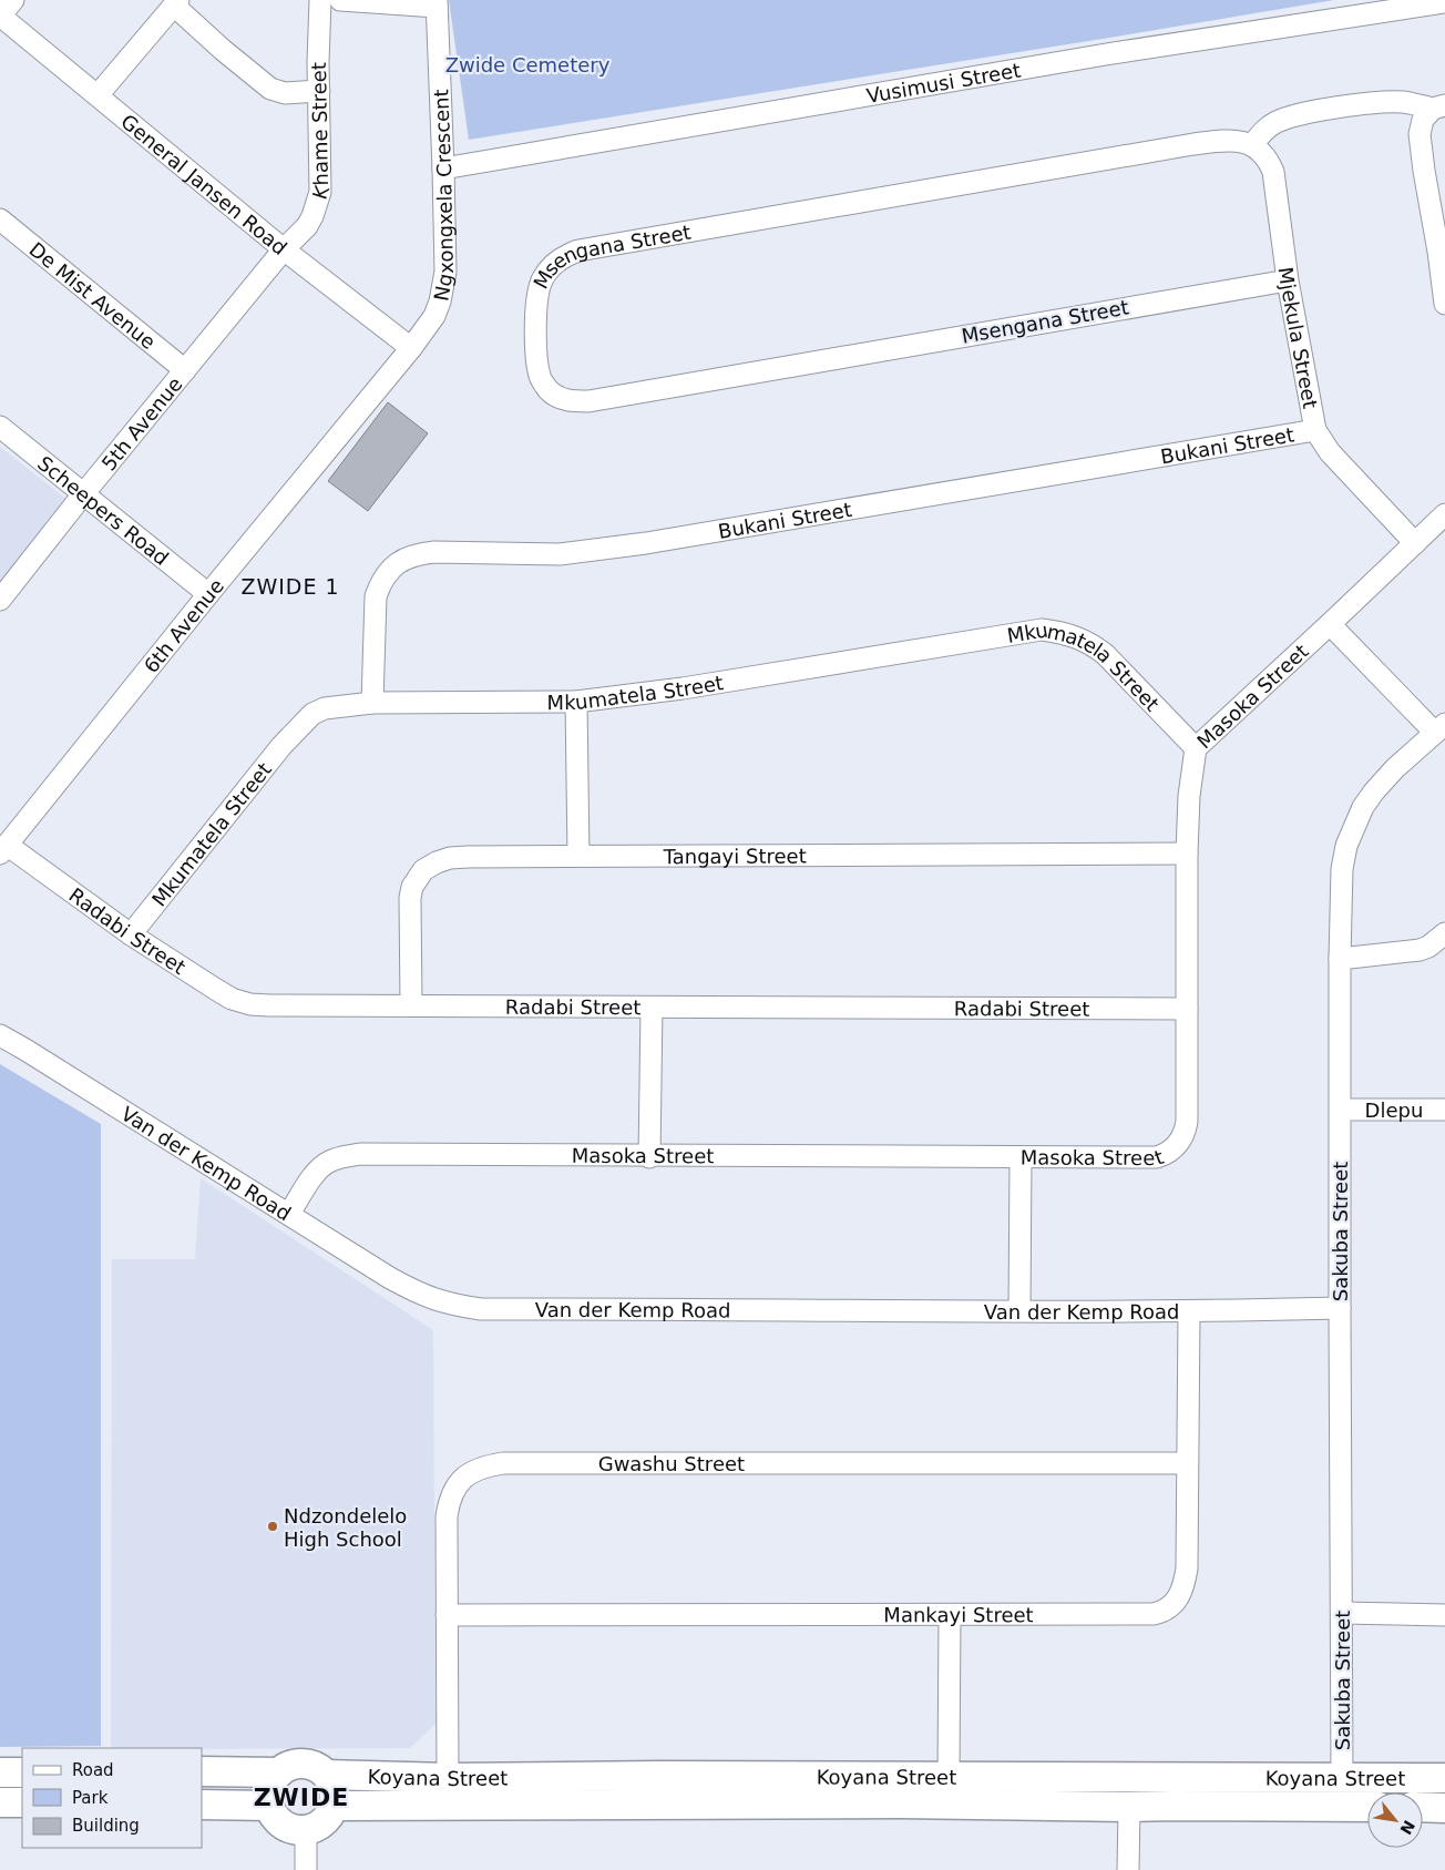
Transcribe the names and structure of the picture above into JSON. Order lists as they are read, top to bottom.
{
  "streets": {
    "main road": ["Koyana Street"],
    "street": [
      "Vusimusi Street",
      "Khame Street",
      "General Jansen Road",
      "Ngxongxela Crescent",
      "Msengana Street",
      "De Mist Avenue",
      "Mjekula Street",
      "5th Avenue",
      "Bukani Street",
      "Scheepers Road",
      "6th Avenue",
      "Mkumatela Street",
      "Masoka Street",
      "Tangayi Street",
      "Radabi Street",
      "Dlepu",
      "Van der Kemp Road",
      "Sakuba Street",
      "Gwashu Street",
      "Mankayi Street"
    ]
  },
  "crossings": [
    ["Vusimusi Street", "Ngxongxela Crescent"],
    ["Khame Street", "General Jansen Road"],
    ["Khame Street", "5th Avenue"],
    ["General Jansen Road", "Ngxongxela Crescent"],
    ["General Jansen Road", "5th Avenue"],
    ["General Jansen Road", "6th Avenue"],
    ["Ngxongxela Crescent", "6th Avenue"],
    ["Msengana Street", "Mjekula Street"],
    ["De Mist Avenue", "5th Avenue"],
    ["Mjekula Street", "Bukani Street"],
    ["Mjekula Street", "Masoka Street"],
    ["5th Avenue", "Scheepers Road"],
    ["Bukani Street", "Mkumatela Street"],
    ["Scheepers Road", "6th Avenue"],
    ["6th Avenue", "Radabi Street"],
    ["Mkumatela Street", "Masoka Street"],
    ["Mkumatela Street", "Radabi Street"],
    ["Masoka Street", "Tangayi Street"],
    ["Masoka Street", "Radabi Street"],
    ["Masoka Street", "Van der Kemp Road"],
    ["Tangayi Street", "Radabi Street"],
    ["Dlepu", "Sakuba Street"],
    ["Van der Kemp Road", "Sakuba Street"],
    ["Van der Kemp Road", "Mankayi Street"],
    ["Sakuba Street", "Koyana Street"],
    ["Gwashu Street", "Mankayi Street"],
    ["Gwashu Street", "Koyana Street"]
  ],
  "districts": ["ZWIDE 1", "ZWIDE"],
  "parks": ["Zwide Cemetery"],
  "places": ["Ndzondelelo High School"],
  "legend": ["Road", "Park", "Building"],
  "north": "bottom right"
}
